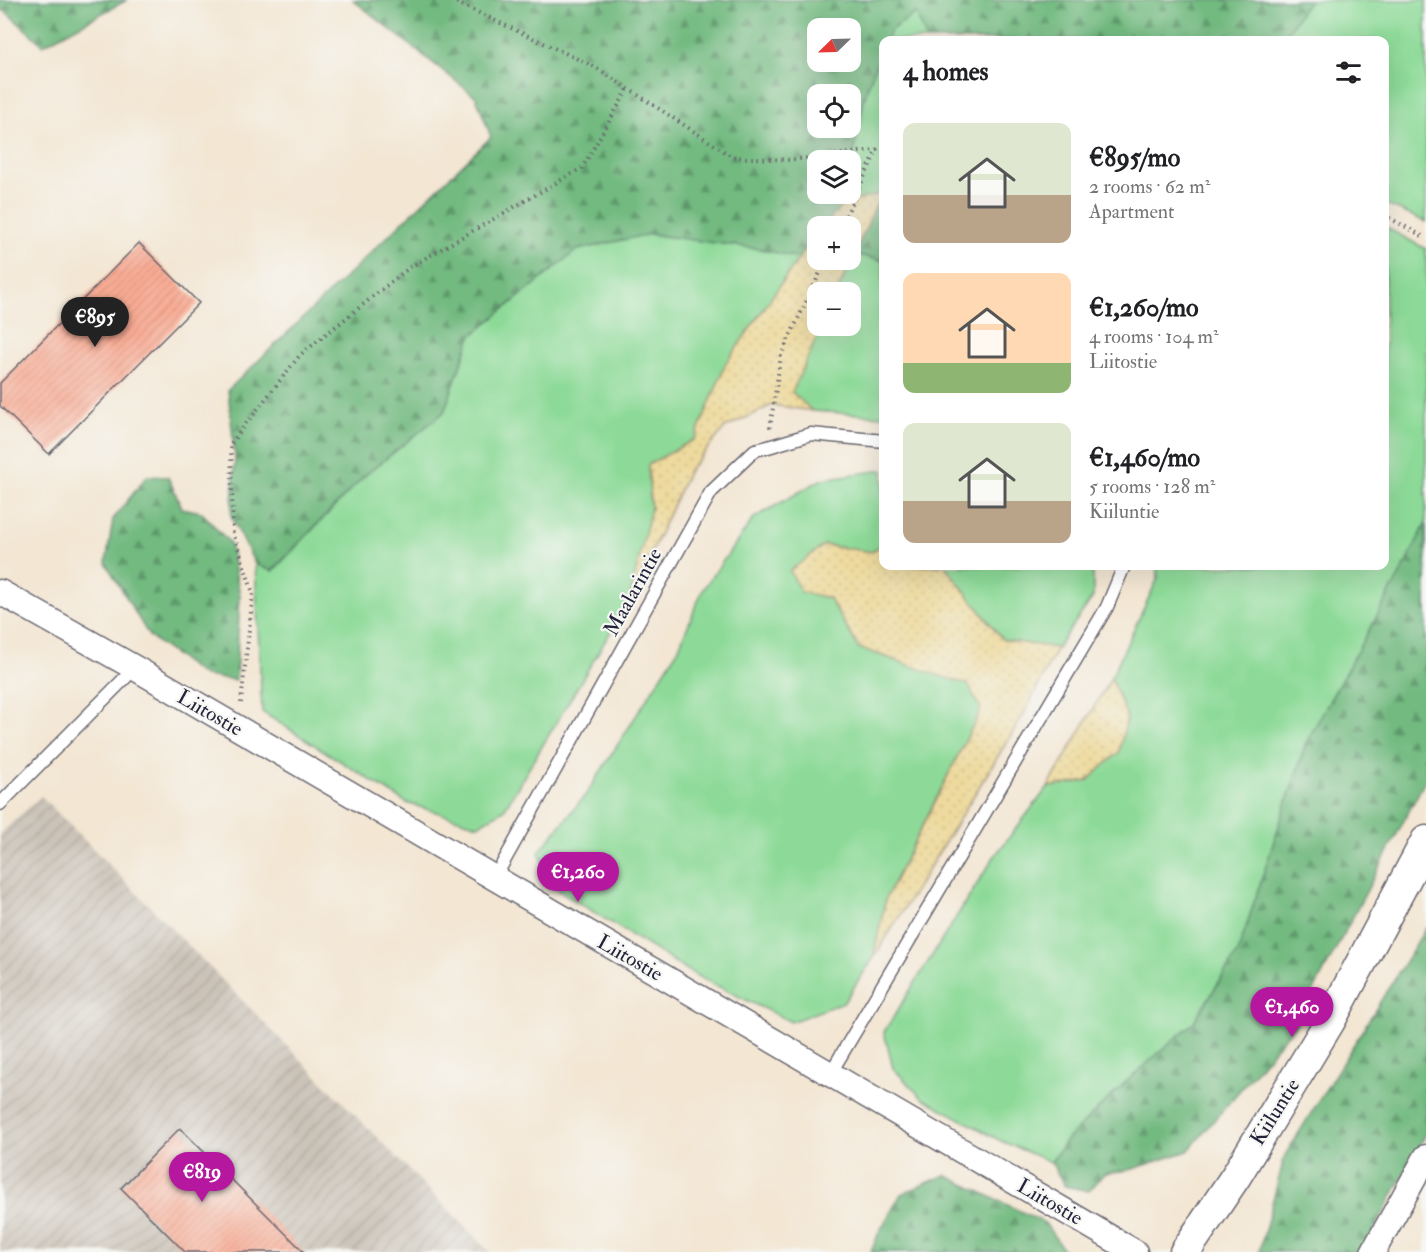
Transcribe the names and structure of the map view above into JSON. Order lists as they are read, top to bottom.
{
  "streets": {
    "street": ["Liitostie", "Kiiluntie"],
    "lane": ["Maalarintie"]
  },
  "crossings": [
    ["Maalarintie", "Liitostie"]
  ],
  "north": "bottom left",
  "page": {
    "map_buttons": ["+", "−"],
    "heading": "4 homes",
    "list": [
      {
        "name": "€895/mo",
        "note": "2 rooms · 62 m² · Apartment"
      },
      {
        "name": "€1,260/mo",
        "note": "4 rooms · 104 m² · Liitostie"
      },
      {
        "name": "€1,460/mo",
        "note": "5 rooms · 128 m² · Kiiluntie"
      }
    ],
    "price": [
      "€895",
      "€1,260",
      "€1,460",
      "€819"
    ]
  }
}
